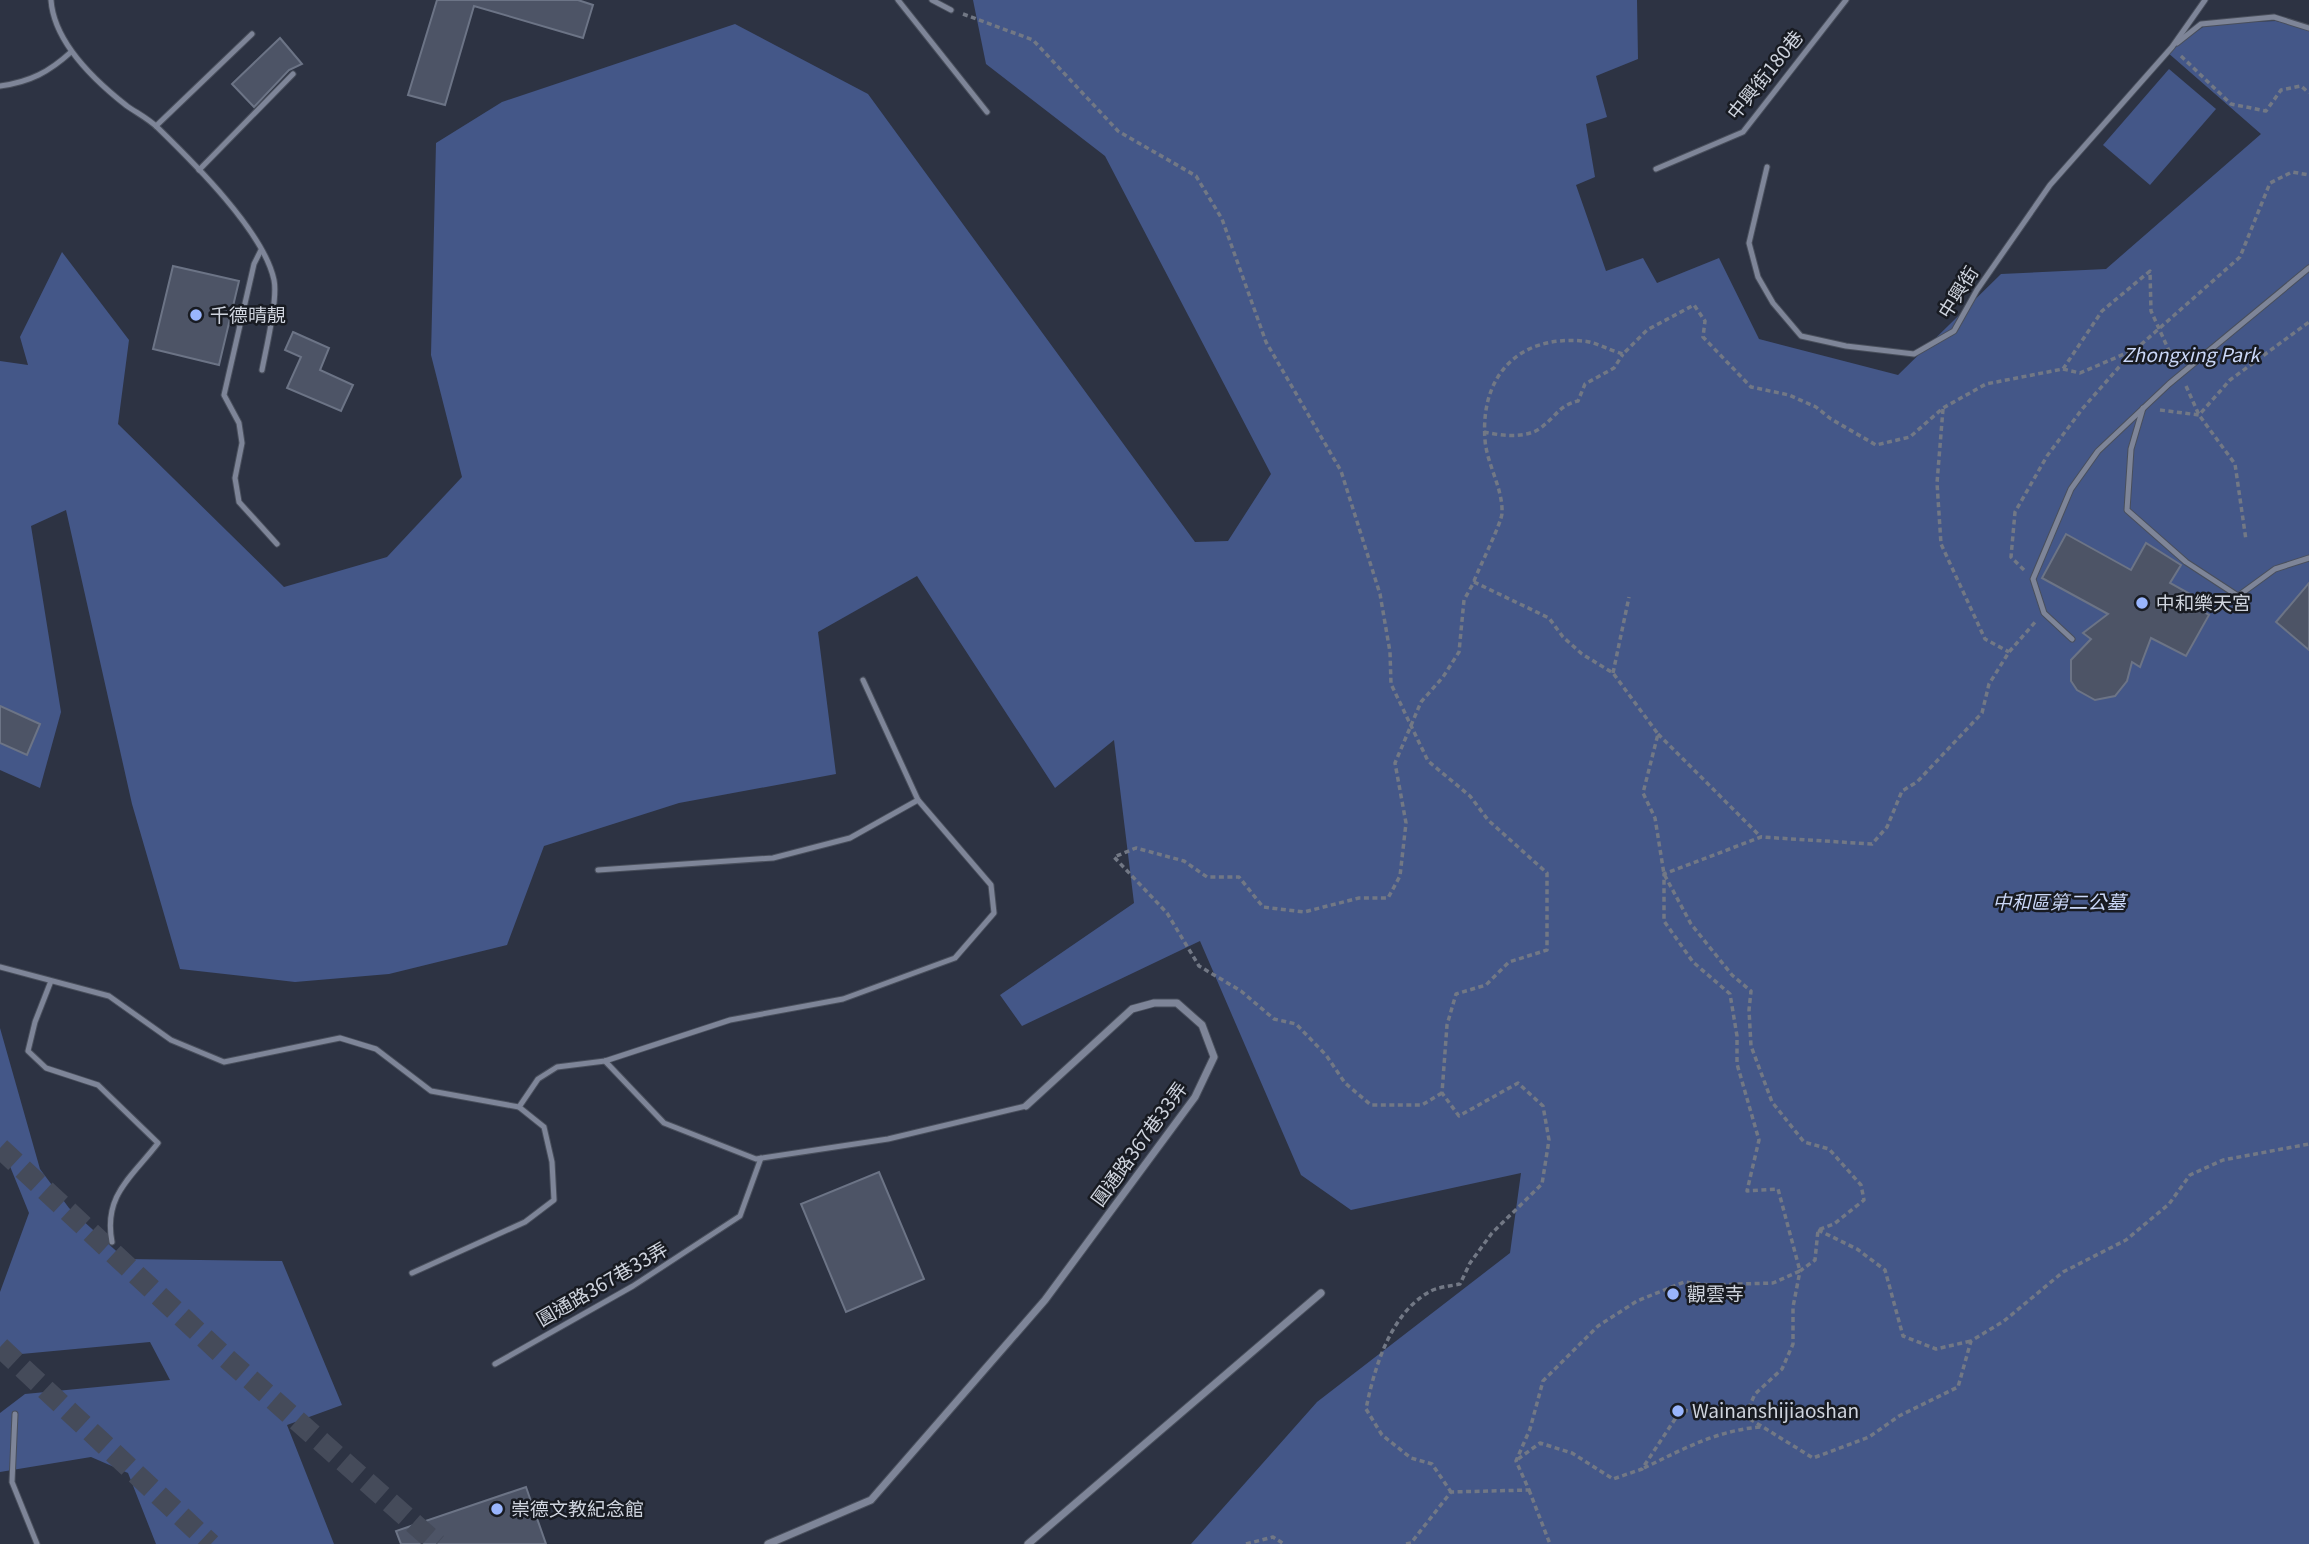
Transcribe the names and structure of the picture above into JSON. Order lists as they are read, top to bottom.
{
  "streets": {
    "street": ["圓通路367巷33弄"],
    "lane": ["中興街180巷", "中興街"]
  },
  "parks": ["Zhongxing Park", "中和區第二公墓"],
  "places": [
    "千德晴靚",
    "中和樂天宮",
    "觀雲寺",
    "Wainanshijiaoshan",
    "崇德文教紀念館"
  ]
}
